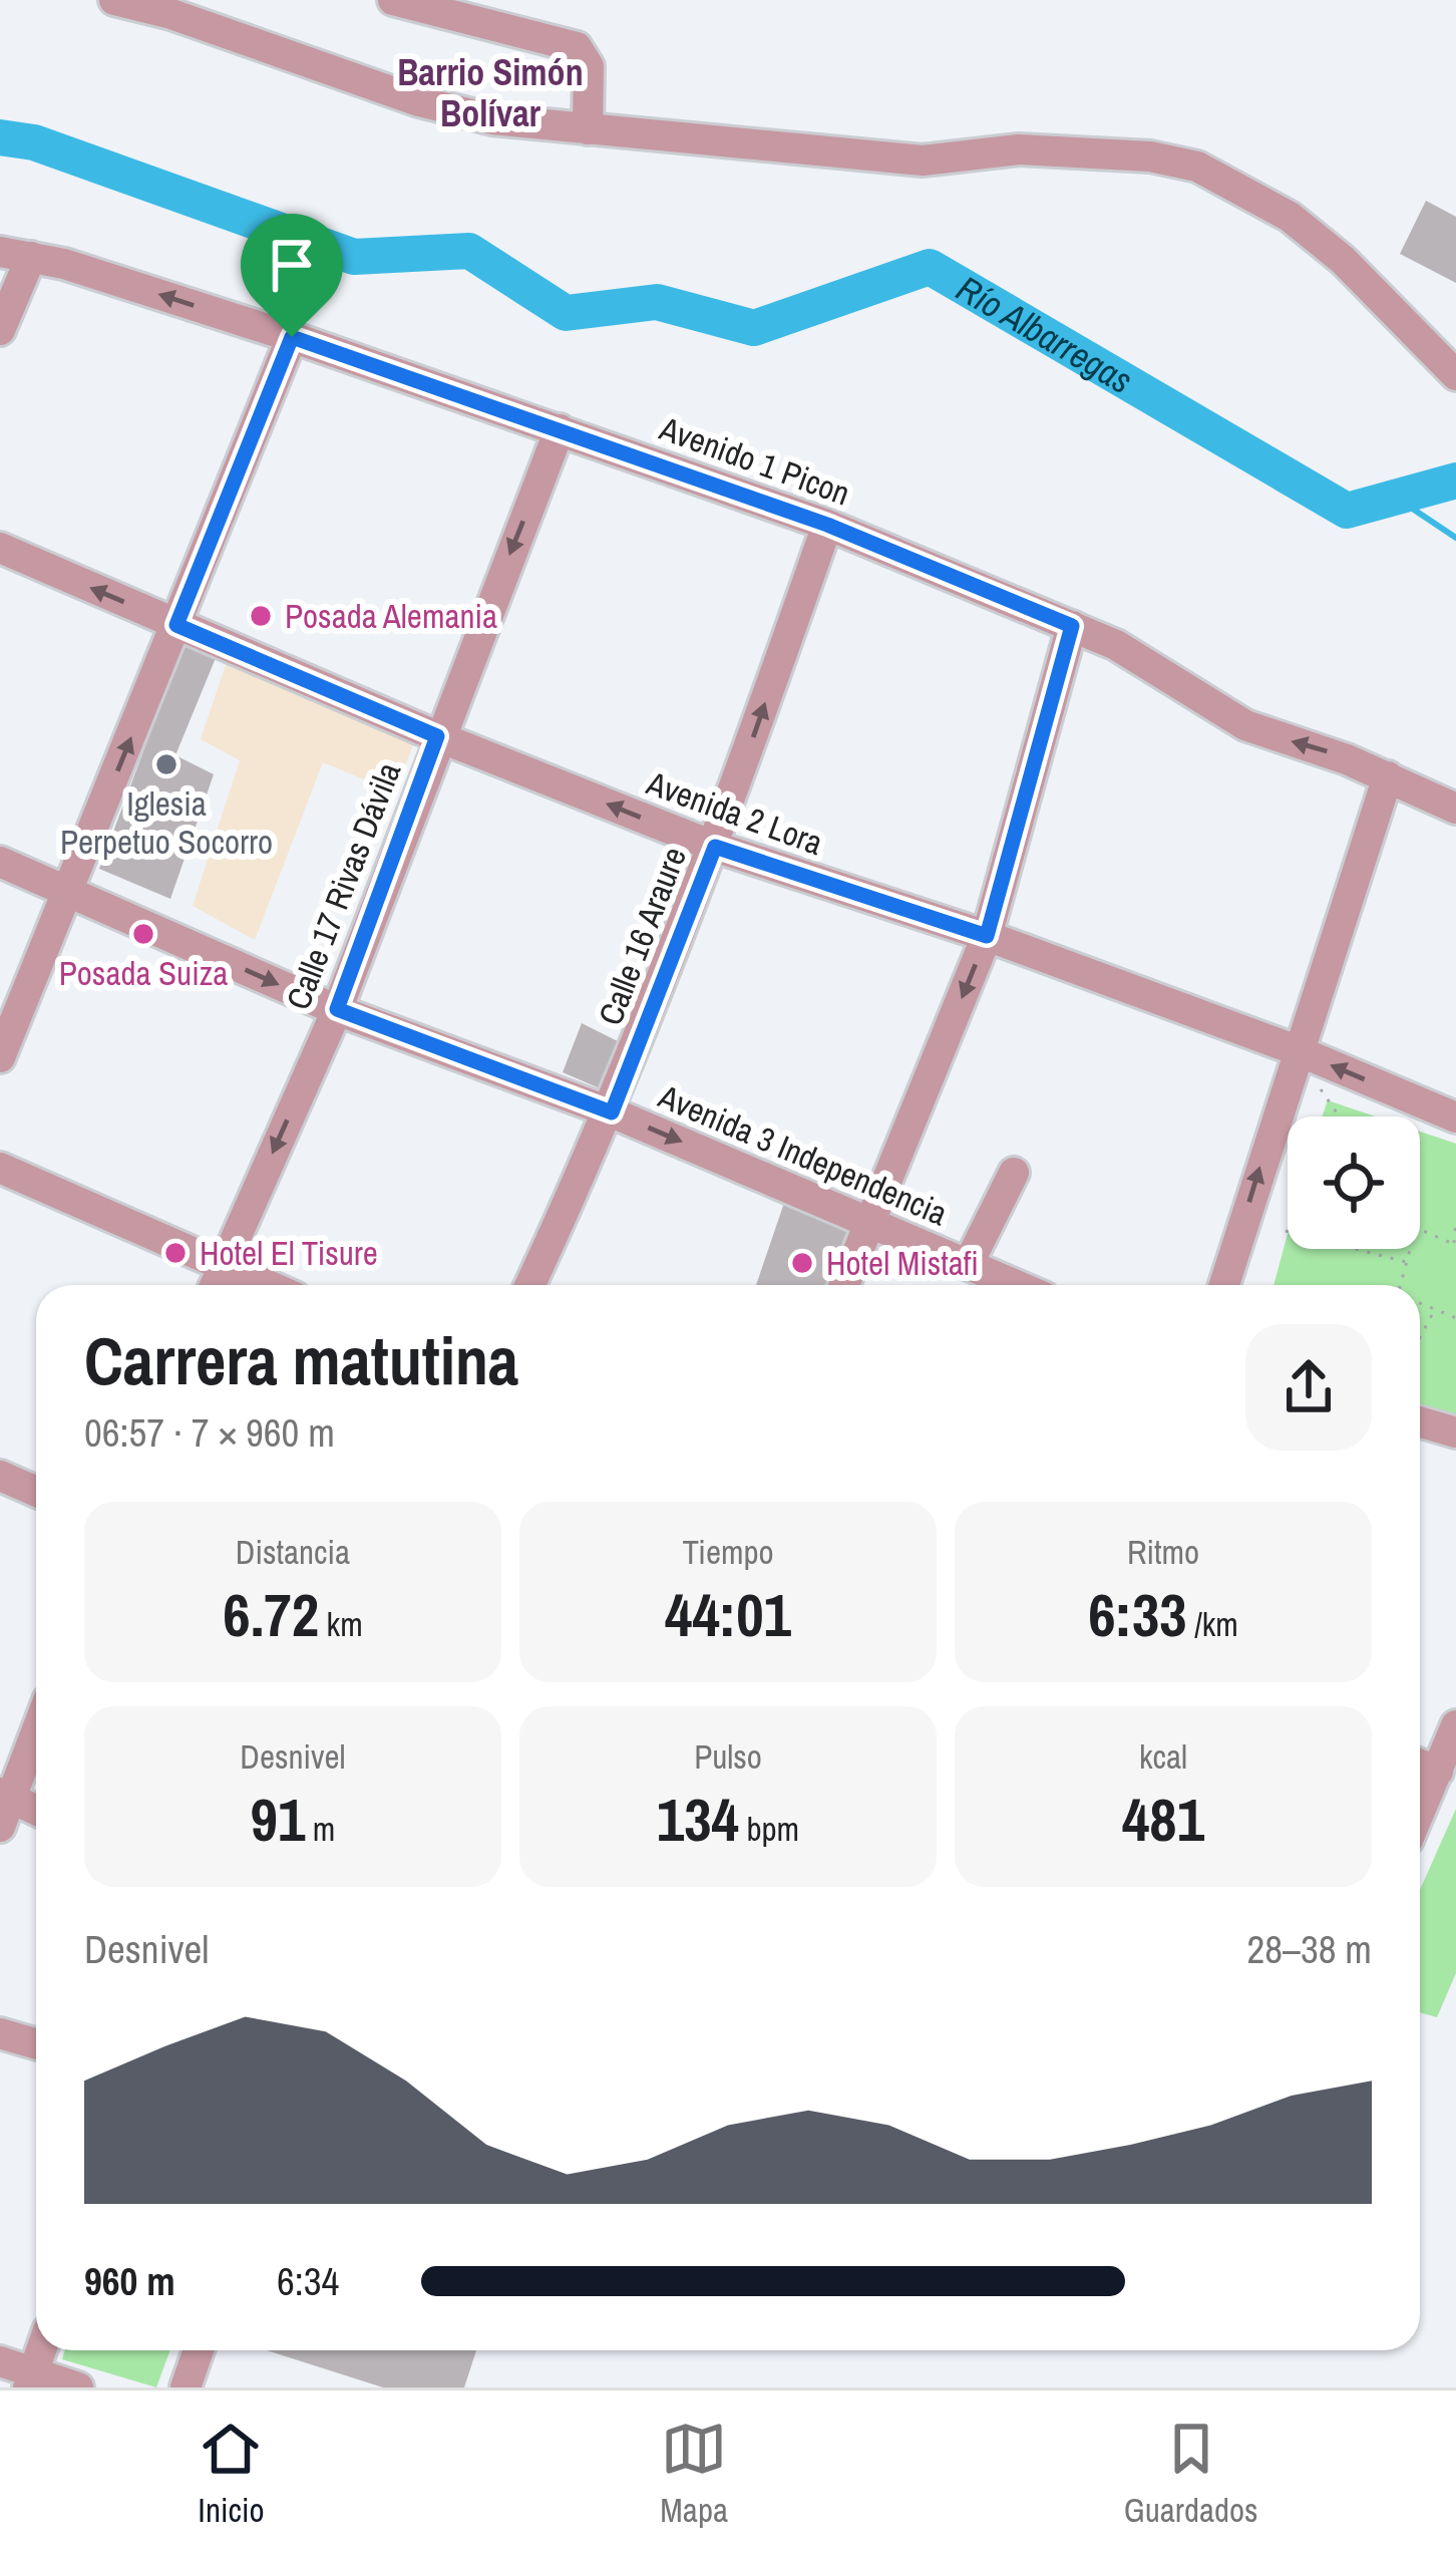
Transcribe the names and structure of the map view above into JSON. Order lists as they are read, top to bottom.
{
  "streets": {
    "street": [
      "Avenido 1 Picon",
      "Avenida 2 Lora",
      "Calle 17 Rivas Dávila",
      "Calle 16 Araure",
      "Avenida 3 Independencia"
    ]
  },
  "crossings": [
    ["Avenido 1 Picon", "Calle 17 Rivas Dávila"],
    ["Avenido 1 Picon", "Calle 16 Araure"],
    ["Avenida 2 Lora", "Calle 17 Rivas Dávila"],
    ["Avenida 2 Lora", "Calle 16 Araure"],
    ["Calle 17 Rivas Dávila", "Avenida 3 Independencia"],
    ["Calle 16 Araure", "Avenida 3 Independencia"]
  ],
  "one_way": [
    "Avenido 1 Picon",
    "Avenida 2 Lora",
    "Calle 17 Rivas Dávila",
    "Calle 16 Araure",
    "Avenida 3 Independencia"
  ],
  "districts": ["Barrio Simón Bolívar"],
  "water": ["Río Albarregas"],
  "places": [
    "Posada Alemania",
    "Iglesia Perpetuo Socorro",
    "Posada Suiza",
    "Hotel El Tisure",
    "Hotel Mistafi"
  ],
  "page": {
    "heading": ["Carrera matutina", "06:57 · 7 × 960 m"],
    "stats": [
      ["Distancia", "6.72 km"],
      ["Tiempo", "44:01"],
      ["Ritmo", "6:33 /km"],
      ["Desnivel", "91 m"],
      ["Pulso", "134 bpm"],
      ["kcal", "481"]
    ],
    "chart": ["Desnivel", "28–38 m"],
    "list": [
      {
        "name": "960 m",
        "note": "6:34"
      }
    ],
    "tabs": ["Inicio", "Mapa", "Guardados"]
  }
}
